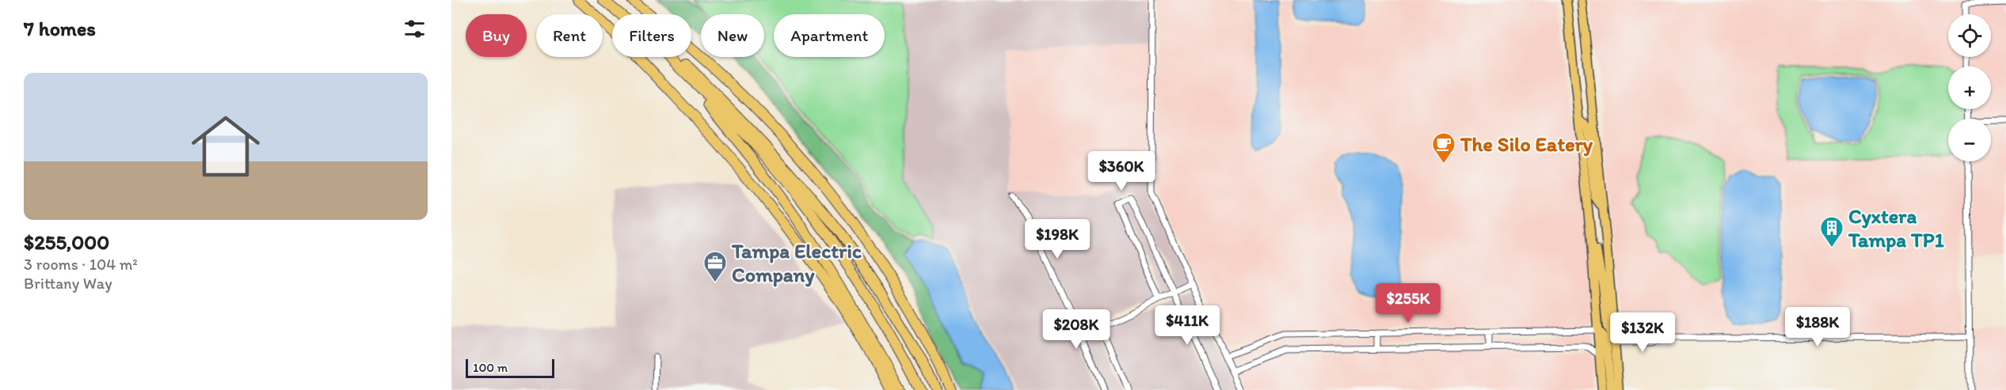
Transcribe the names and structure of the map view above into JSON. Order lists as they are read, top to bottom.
{
  "places": {
    "cafe": ["The Silo Eatery"],
    "building": ["Cyxtera Tampa TP1"],
    "office": ["Tampa Electric Company"]
  },
  "scale_bar": "100 m",
  "page": {
    "heading": "7 homes",
    "map_buttons": ["+", "−"],
    "chip": [
      "Buy",
      "Rent",
      "Filters",
      "New",
      "Apartment"
    ],
    "list": [
      {
        "name": "$255,000",
        "note": "3 rooms · 104 m² · Brittany Way"
      }
    ],
    "price": [
      "$360K",
      "$198K",
      "$255K",
      "$411K",
      "$188K",
      "$208K",
      "$132K"
    ],
    "scale": "100 m"
  }
}
